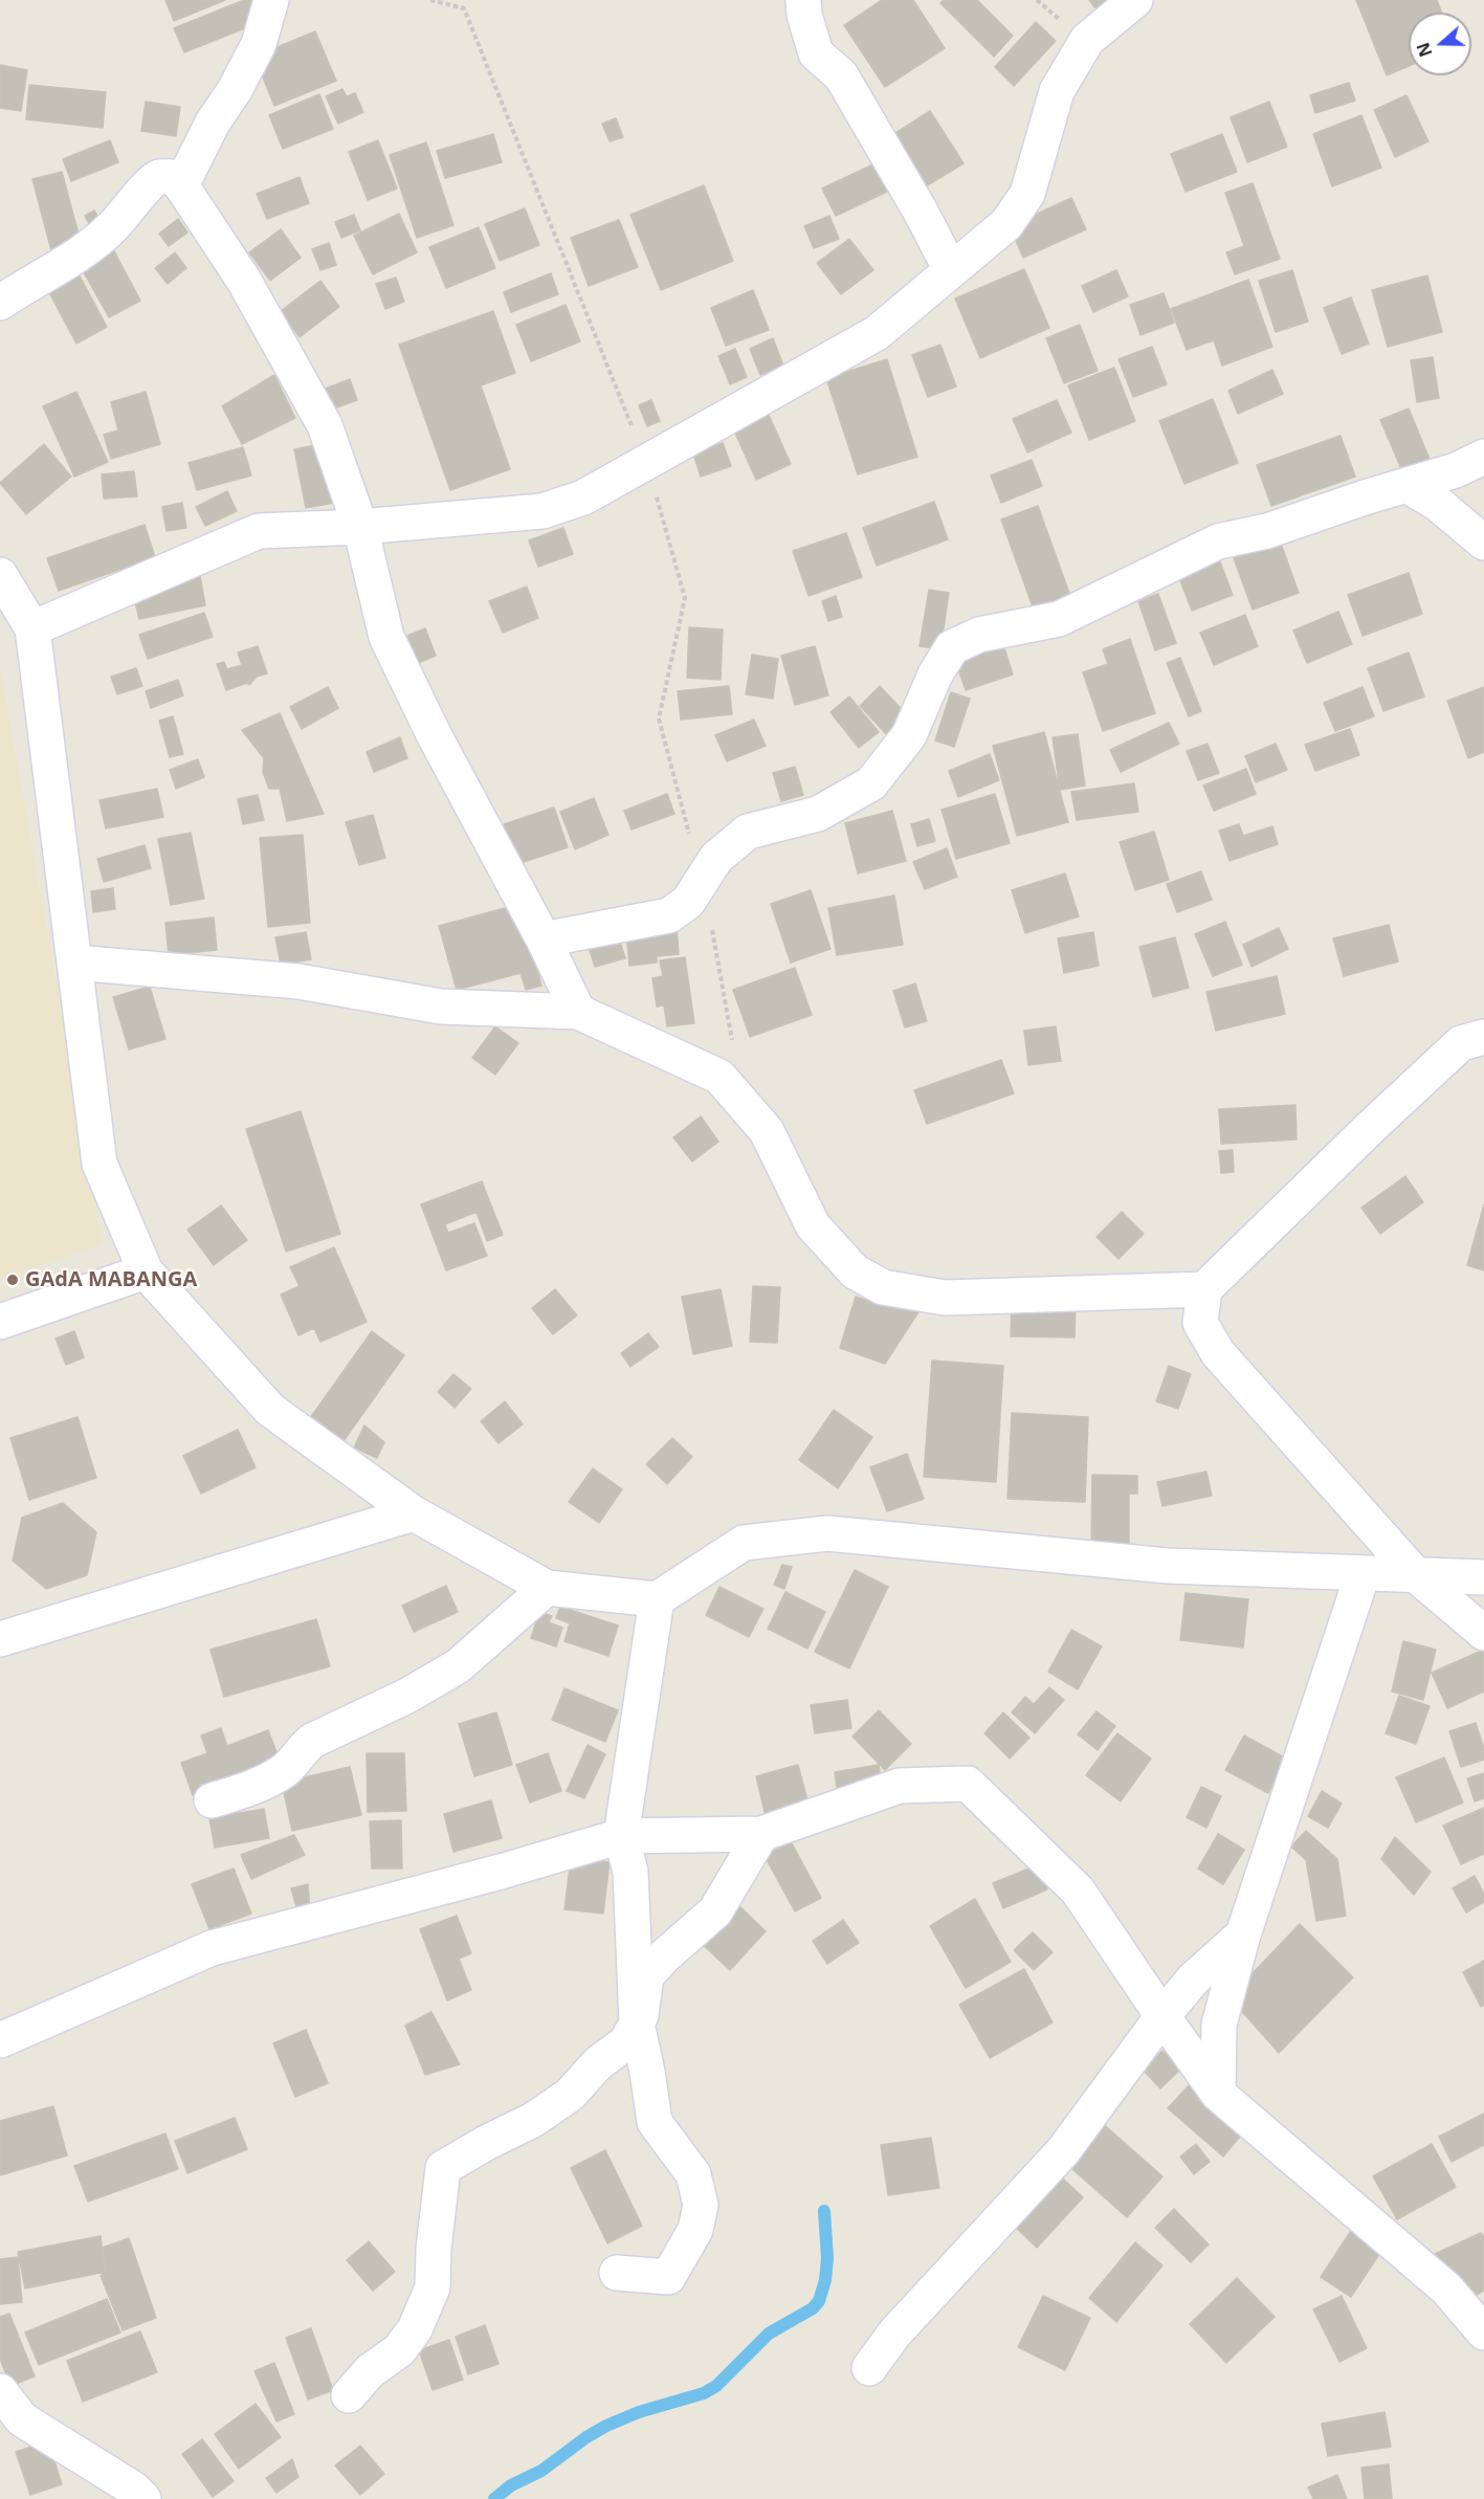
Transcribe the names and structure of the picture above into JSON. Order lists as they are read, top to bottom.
{
  "places": ["GAdA MABANGA"],
  "north": "left"
}
